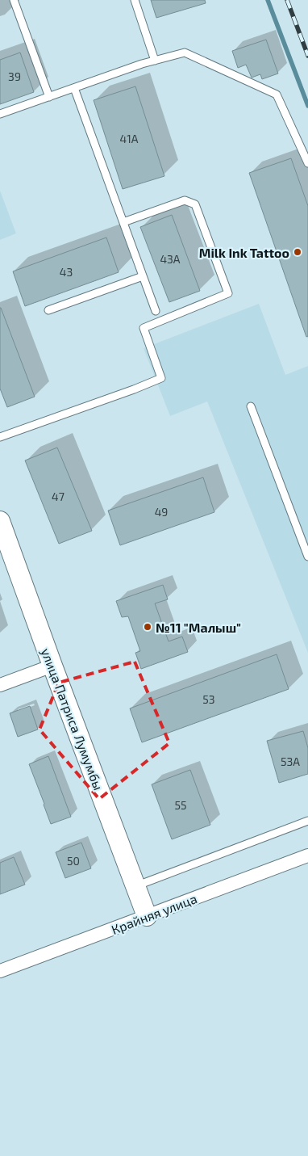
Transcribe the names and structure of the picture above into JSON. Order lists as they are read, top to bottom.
{
  "streets": {
    "street": ["улица Патриса Лумумбы", "Крайняя улица"]
  },
  "crossings": [
    ["улица Патриса Лумумбы", "Крайняя улица"]
  ],
  "places": ["Milk Ink Tattoo", "№11 \"Малыш\""],
  "house_numbers": [
    "39",
    "41А",
    "43А",
    "43",
    "47",
    "49",
    "53",
    "53А",
    "55",
    "50"
  ]
}
